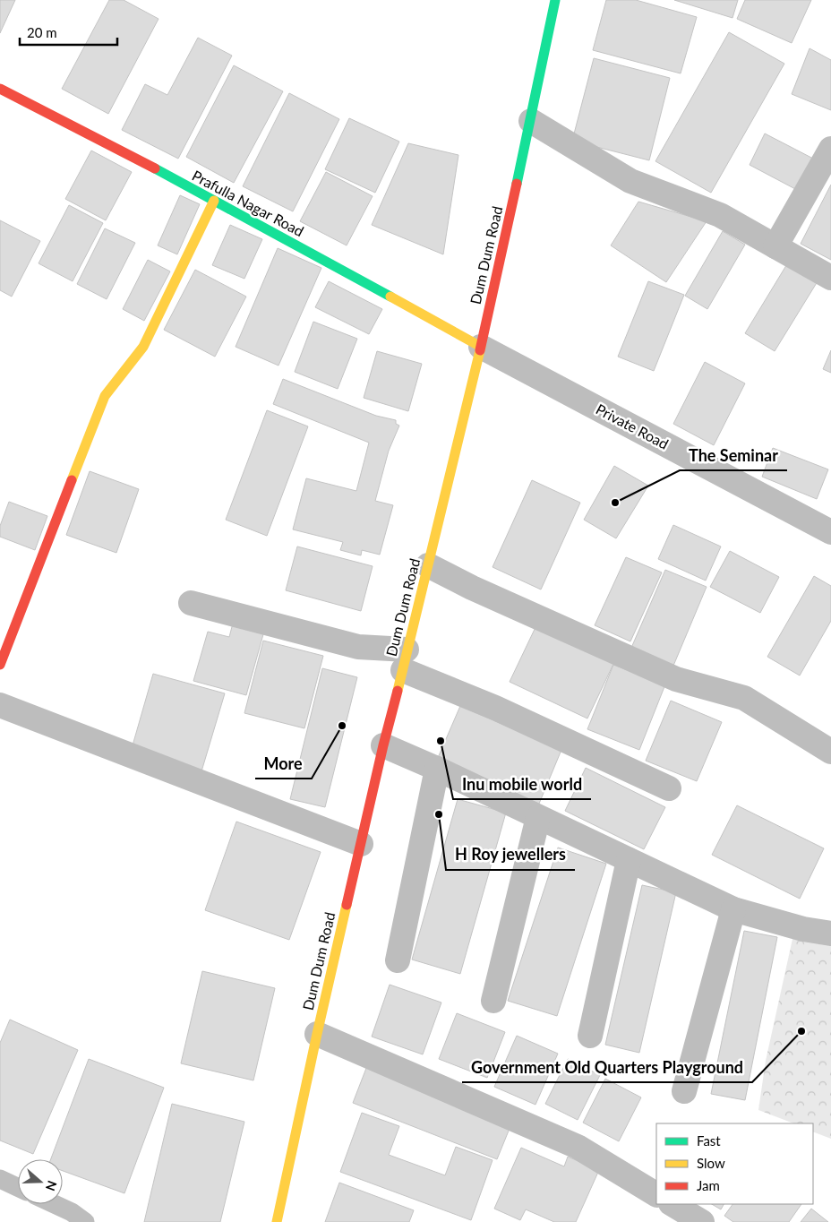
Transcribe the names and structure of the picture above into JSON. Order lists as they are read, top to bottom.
{
  "streets": {
    "main road": ["Prafulla Nagar Road", "Dum Dum Road"],
    "street": ["Private Road"]
  },
  "crossings": [
    ["Prafulla Nagar Road", "Dum Dum Road"],
    ["Prafulla Nagar Road", "Private Road"],
    ["Dum Dum Road", "Private Road"]
  ],
  "places": [
    "The Seminar",
    "More",
    "Inu mobile world",
    "H Roy jewellers",
    "Government Old Quarters Playground"
  ],
  "legend": ["Fast", "Slow", "Jam"],
  "scale_bar": "20 m",
  "north": "right"
}
